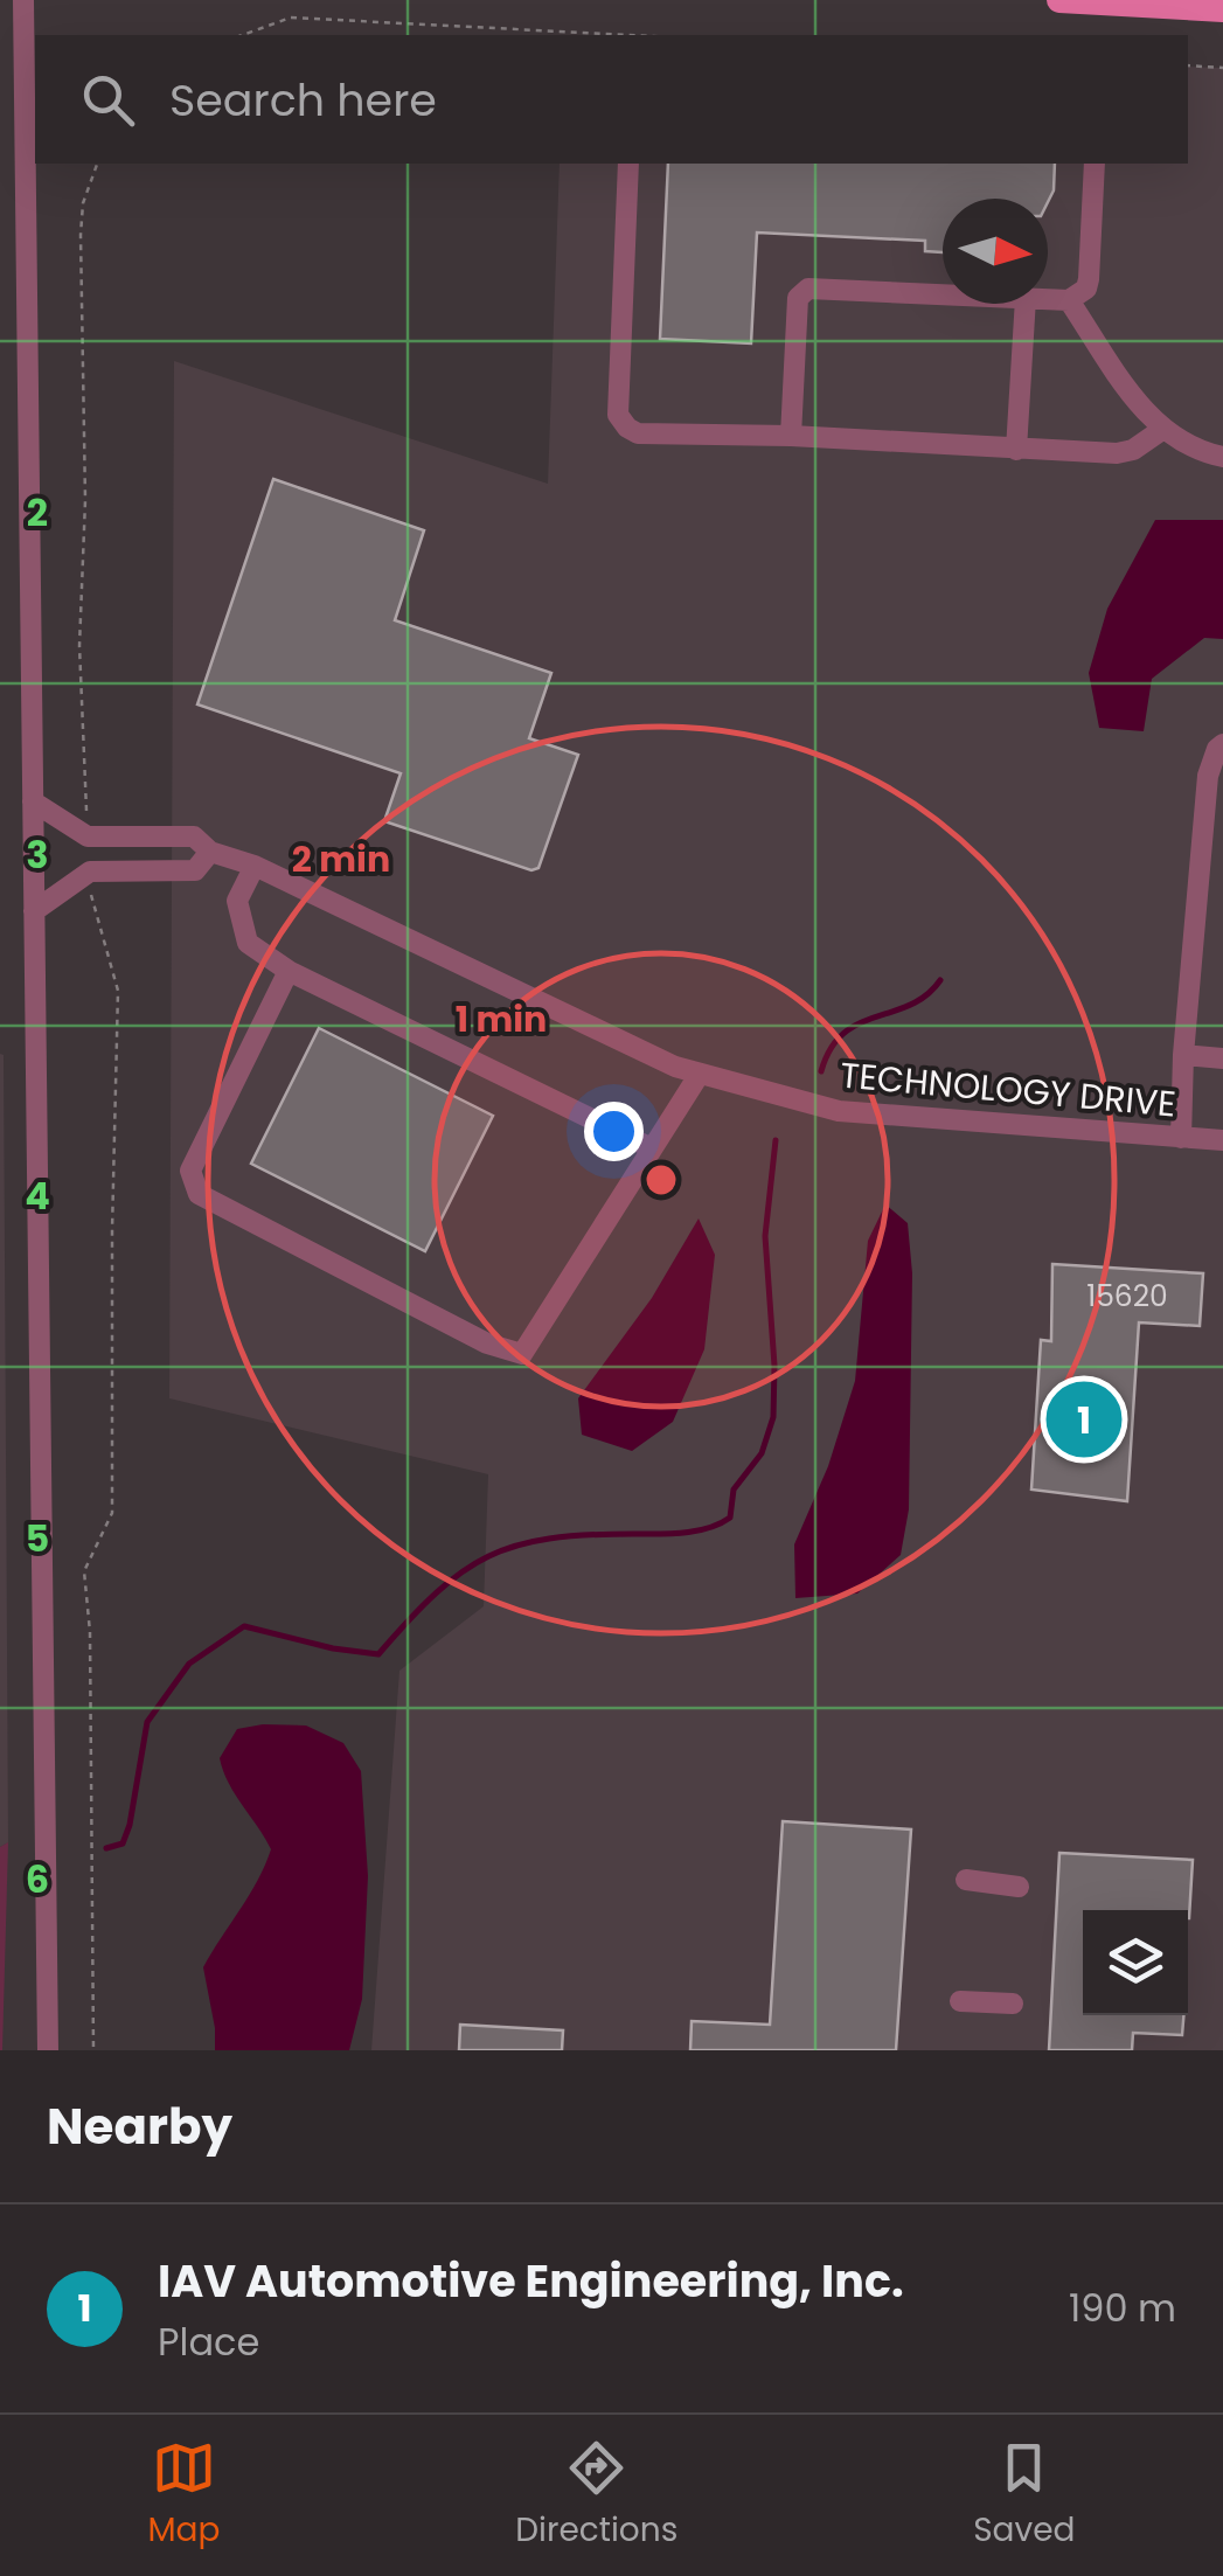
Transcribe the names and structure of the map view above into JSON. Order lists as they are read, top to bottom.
{
  "streets": {
    "street": ["TECHNOLOGY DRIVE"]
  },
  "house_numbers": ["15620"],
  "north": "right",
  "page": {
    "search": "Search here",
    "pins": "1",
    "heading": "Nearby",
    "list": [
      {
        "mark": "1",
        "name": "IAV Automotive Engineering, Inc.",
        "note": "Place",
        "value": "190 m"
      }
    ],
    "nav": ["Map", "Directions", "Saved"]
  },
  "grid": {
    "rows": [
      "2",
      "3",
      "4",
      "5",
      "6"
    ]
  },
  "rings": ["2 min", "1 min"]
}
